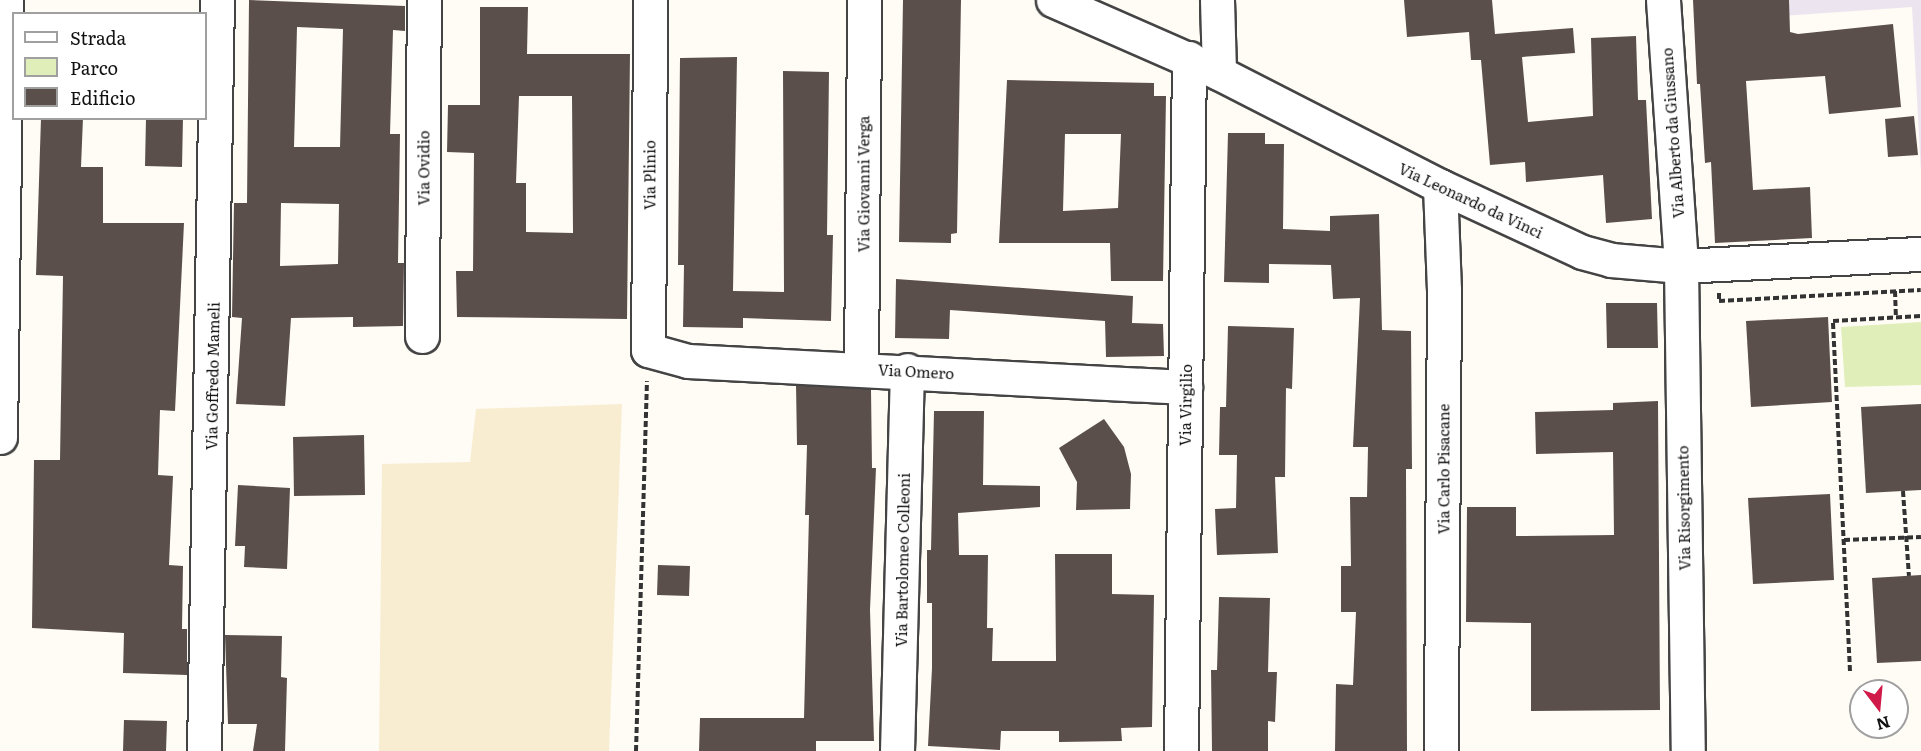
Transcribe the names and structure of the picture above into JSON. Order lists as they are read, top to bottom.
{
  "streets": {
    "street": [
      "Via Alberto da Giussano",
      "Via Ovidio",
      "Via Plinio",
      "Via Giovanni Verga",
      "Via Leonardo da Vinci",
      "Via Omero",
      "Via Goffredo Mameli",
      "Via Virgilio",
      "Via Carlo Pisacane",
      "Via Risorgimento",
      "Via Bartolomeo Colleoni"
    ]
  },
  "crossings": [
    ["Via Alberto da Giussano", "Via Leonardo da Vinci"],
    ["Via Alberto da Giussano", "Via Risorgimento"],
    ["Via Plinio", "Via Omero"],
    ["Via Giovanni Verga", "Via Omero"],
    ["Via Leonardo da Vinci", "Via Virgilio"],
    ["Via Leonardo da Vinci", "Via Carlo Pisacane"],
    ["Via Leonardo da Vinci", "Via Risorgimento"],
    ["Via Omero", "Via Virgilio"],
    ["Via Omero", "Via Bartolomeo Colleoni"]
  ],
  "legend": ["Strada", "Parco", "Edificio"],
  "north": "bottom"
}
